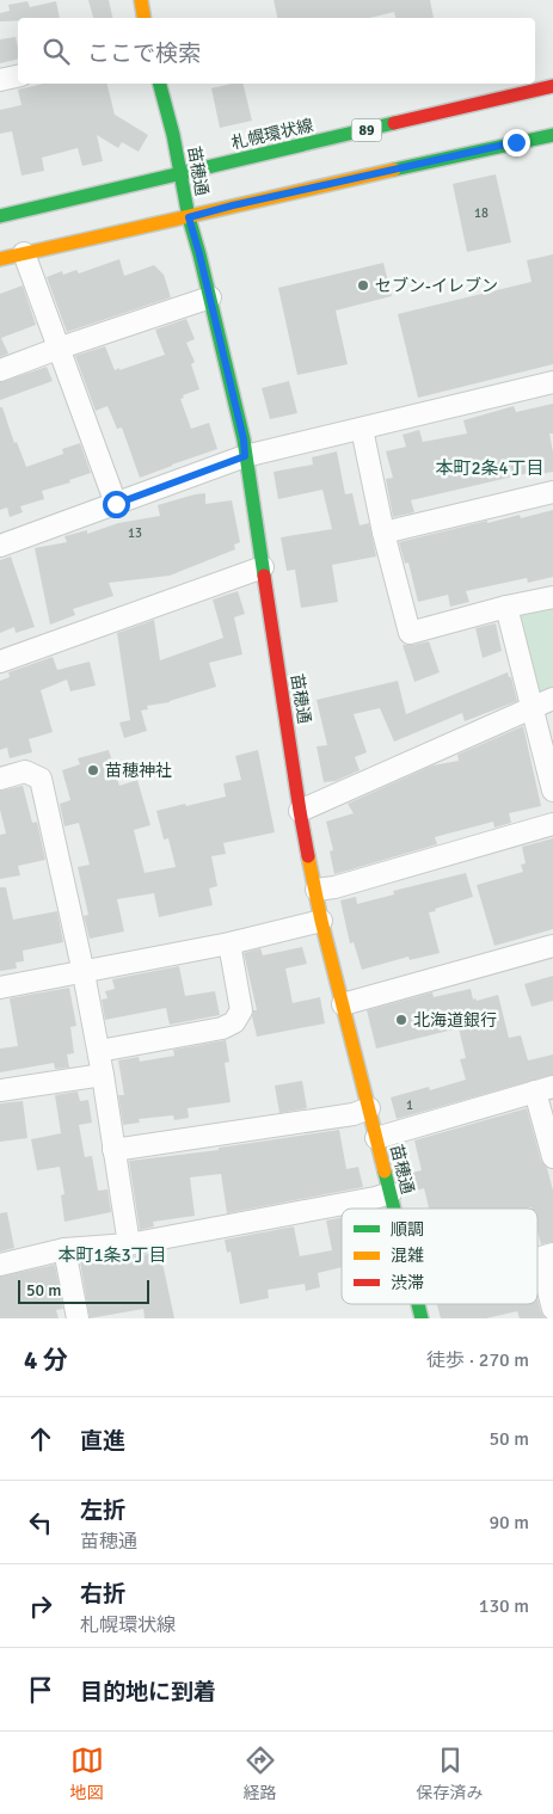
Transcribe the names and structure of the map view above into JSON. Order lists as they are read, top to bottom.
{
  "streets": {
    "street": ["89", "札幌環状線", "苗穂通"]
  },
  "crossings": [
    ["札幌環状線", "苗穂通"]
  ],
  "districts": ["本町2条4丁目", "本町1条3丁目"],
  "places": ["セブン-イレブン", "苗穂神社", "北海道銀行"],
  "house_numbers": ["18", "13", "1"],
  "legend": ["順調", "混雑", "渋滞"],
  "scale_bar": "50 m",
  "page": {
    "search": "ここで検索",
    "scale": "50 m",
    "heading": ["4 分", "徒歩 · 270 m"],
    "list": [
      ["直進", "50 m"],
      ["左折", "苗穂通", "90 m"],
      ["右折", "札幌環状線", "130 m"],
      "目的地に到着"
    ],
    "nav": ["地図", "経路", "保存済み"]
  }
}
